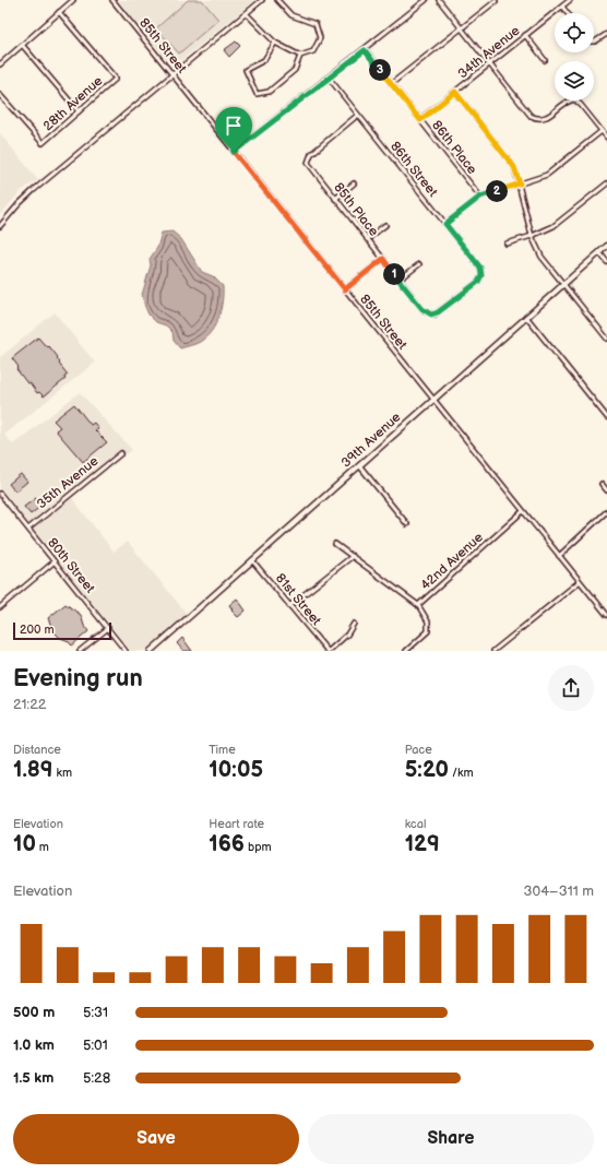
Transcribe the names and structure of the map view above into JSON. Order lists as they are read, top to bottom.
{
  "streets": {
    "main road": ["39th Avenue"],
    "street": [
      "85th Street",
      "34th Avenue",
      "28th Avenue",
      "86th Place",
      "86th Street",
      "85th Place",
      "35th Avenue",
      "42nd Avenue",
      "80th Street",
      "81st Street"
    ]
  },
  "crossings": [
    ["85th Street", "39th Avenue"],
    ["85th Street", "42nd Avenue"],
    ["34th Avenue", "86th Place"],
    ["86th Street", "85th Place"],
    ["39th Avenue", "81st Street"],
    ["35th Avenue", "80th Street"]
  ],
  "scale_bar": "200 m",
  "page": {
    "pins": ["3", "2", "1"],
    "scale": "200 m",
    "heading": ["Evening run", "21:22"],
    "stats": [
      ["Distance", "1.89 km"],
      ["Time", "10:05"],
      ["Pace", "5:20 /km"],
      ["Elevation", "10 m"],
      ["Heart rate", "166 bpm"],
      ["kcal", "129"]
    ],
    "chart": ["Elevation", "304–311 m"],
    "list": [
      {
        "name": "500 m",
        "note": "5:31"
      },
      {
        "name": "1.0 km",
        "note": "5:01"
      },
      {
        "name": "1.5 km",
        "note": "5:28"
      }
    ],
    "buttons": ["Save", "Share"]
  }
}
